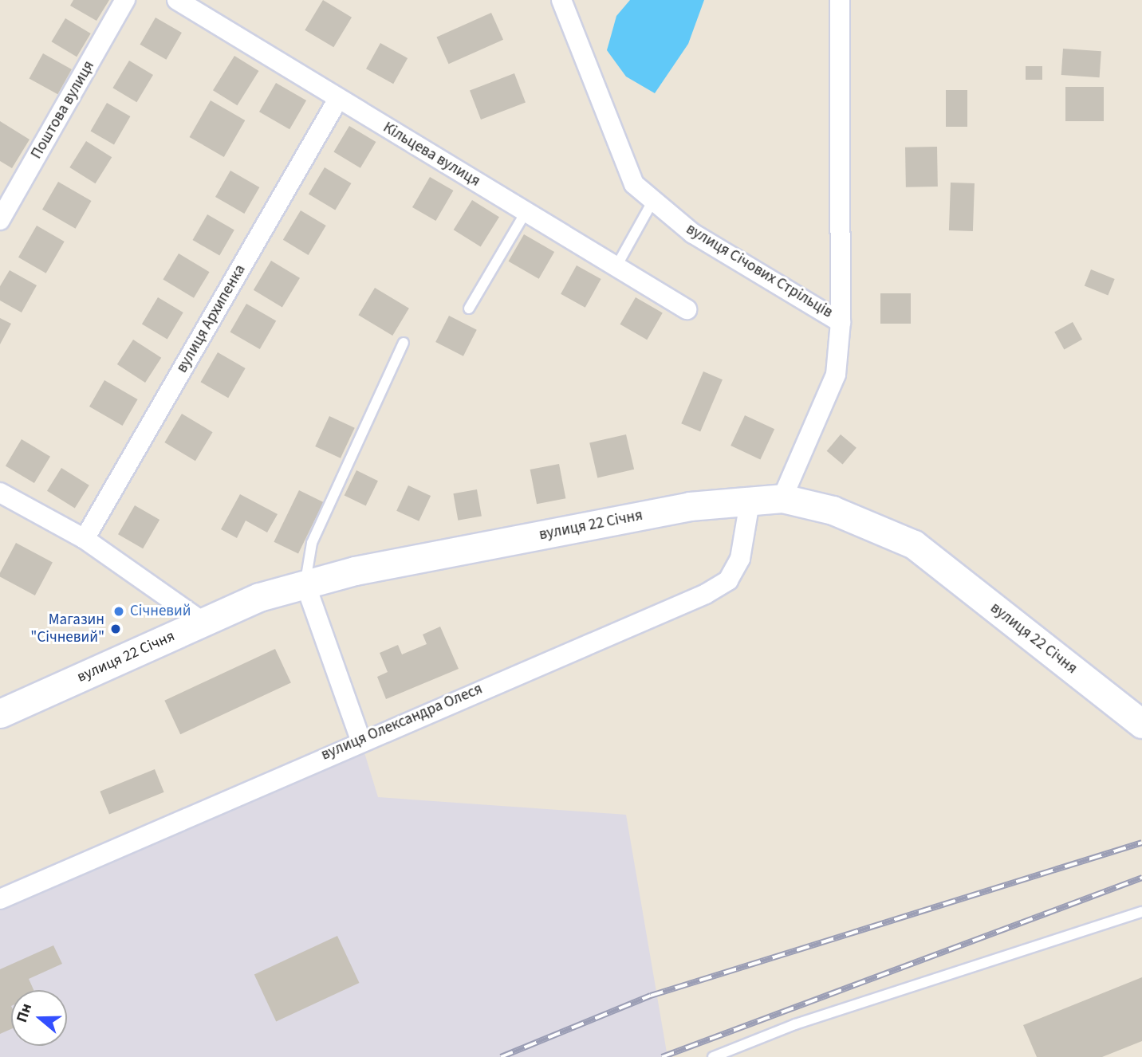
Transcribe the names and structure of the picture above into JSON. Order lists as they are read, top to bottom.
{
  "streets": {
    "street": [
      "Поштова вулиця",
      "Кільцева вулиця",
      "вулиця Січових Стрільців",
      "вулиця Архипенка",
      "вулиця 22 Січня",
      "вулиця Олександра Олеся"
    ]
  },
  "crossings": [
    ["Кільцева вулиця", "вулиця Архипенка"],
    ["вулиця Січових Стрільців", "вулиця 22 Січня"],
    ["вулиця 22 Січня", "вулиця Олександра Олеся"]
  ],
  "places": ["Січневий", "Магазин \"Січневий\""],
  "north": "left"
}
